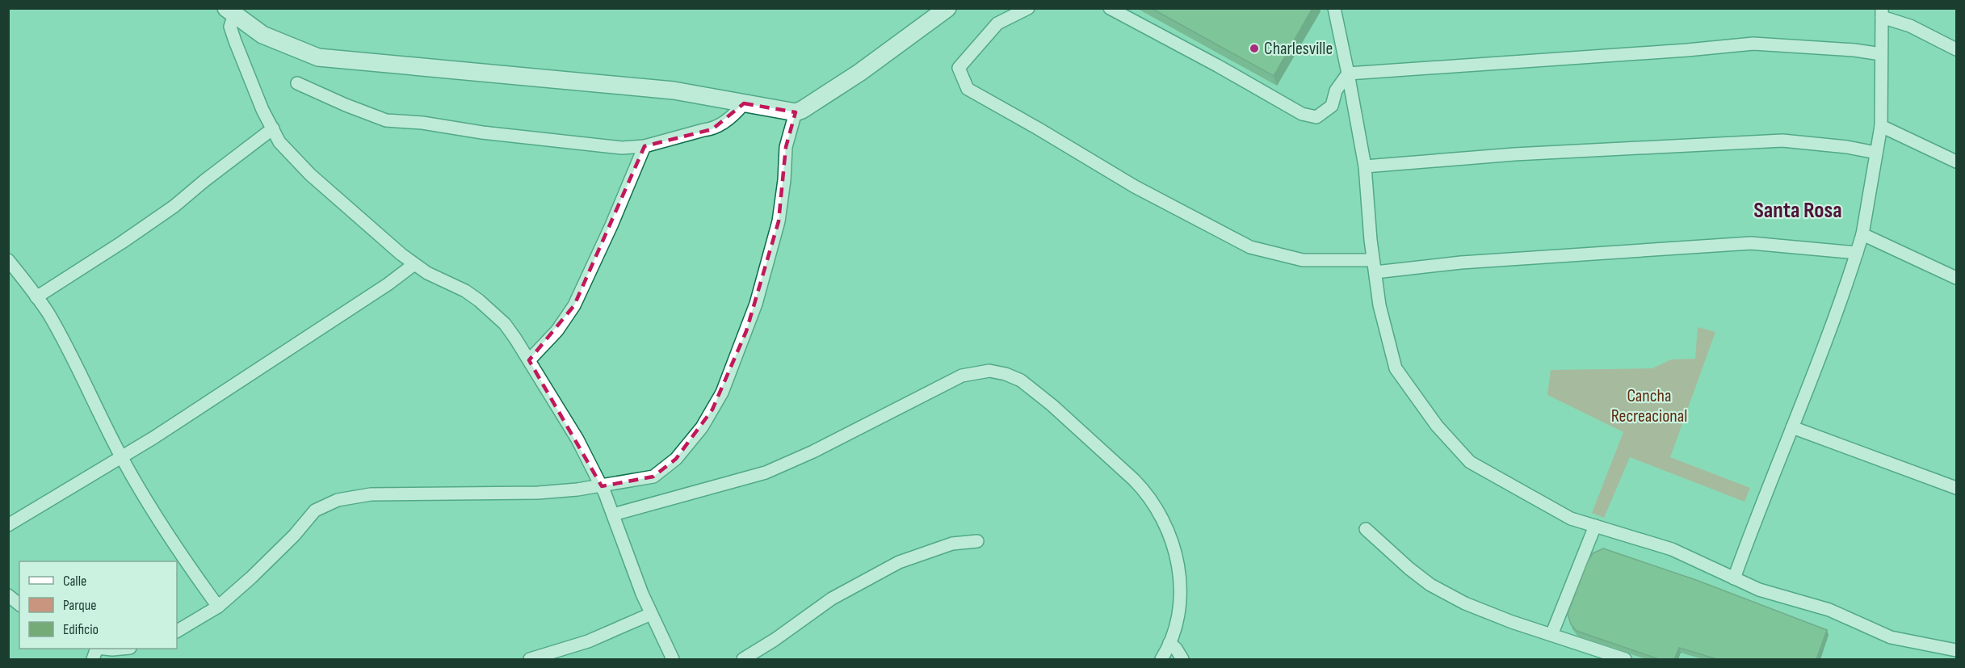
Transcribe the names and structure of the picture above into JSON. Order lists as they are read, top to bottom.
{
  "districts": ["Santa Rosa"],
  "parks": ["Cancha Recreacional"],
  "places": ["Charlesville"],
  "legend": ["Calle", "Parque", "Edificio"]
}
